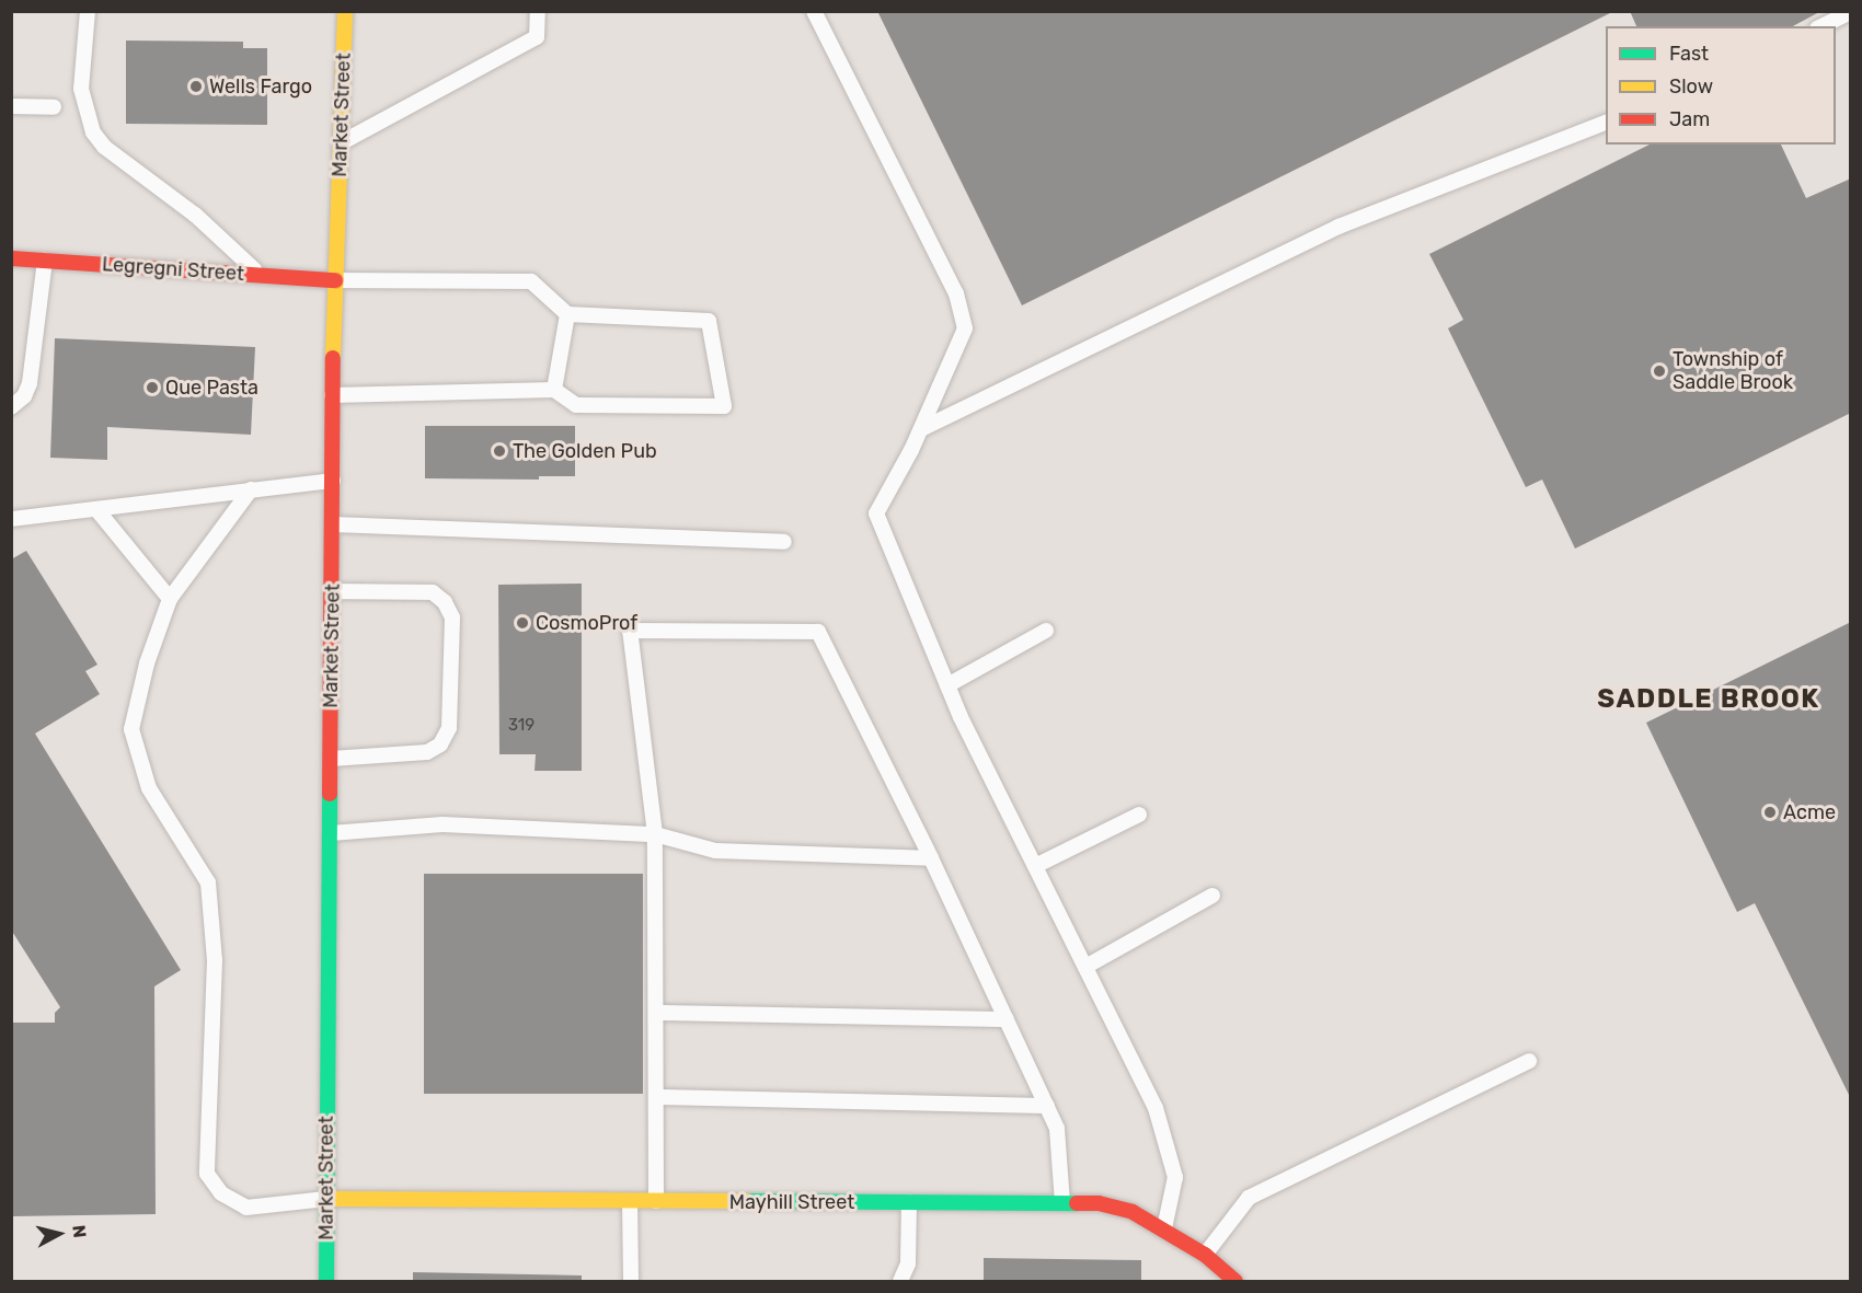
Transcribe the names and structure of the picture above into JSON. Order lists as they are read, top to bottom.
{
  "streets": {
    "main road": ["Market Street", "Legregni Street", "Mayhill Street"]
  },
  "crossings": [
    ["Market Street", "Legregni Street"],
    ["Market Street", "Mayhill Street"]
  ],
  "districts": ["SADDLE BROOK"],
  "places": [
    "Wells Fargo",
    "Township of Saddle Brook",
    "Que Pasta",
    "The Golden Pub",
    "CosmoProf",
    "Acme"
  ],
  "house_numbers": ["319"],
  "legend": ["Fast", "Slow", "Jam"],
  "north": "right"
}
